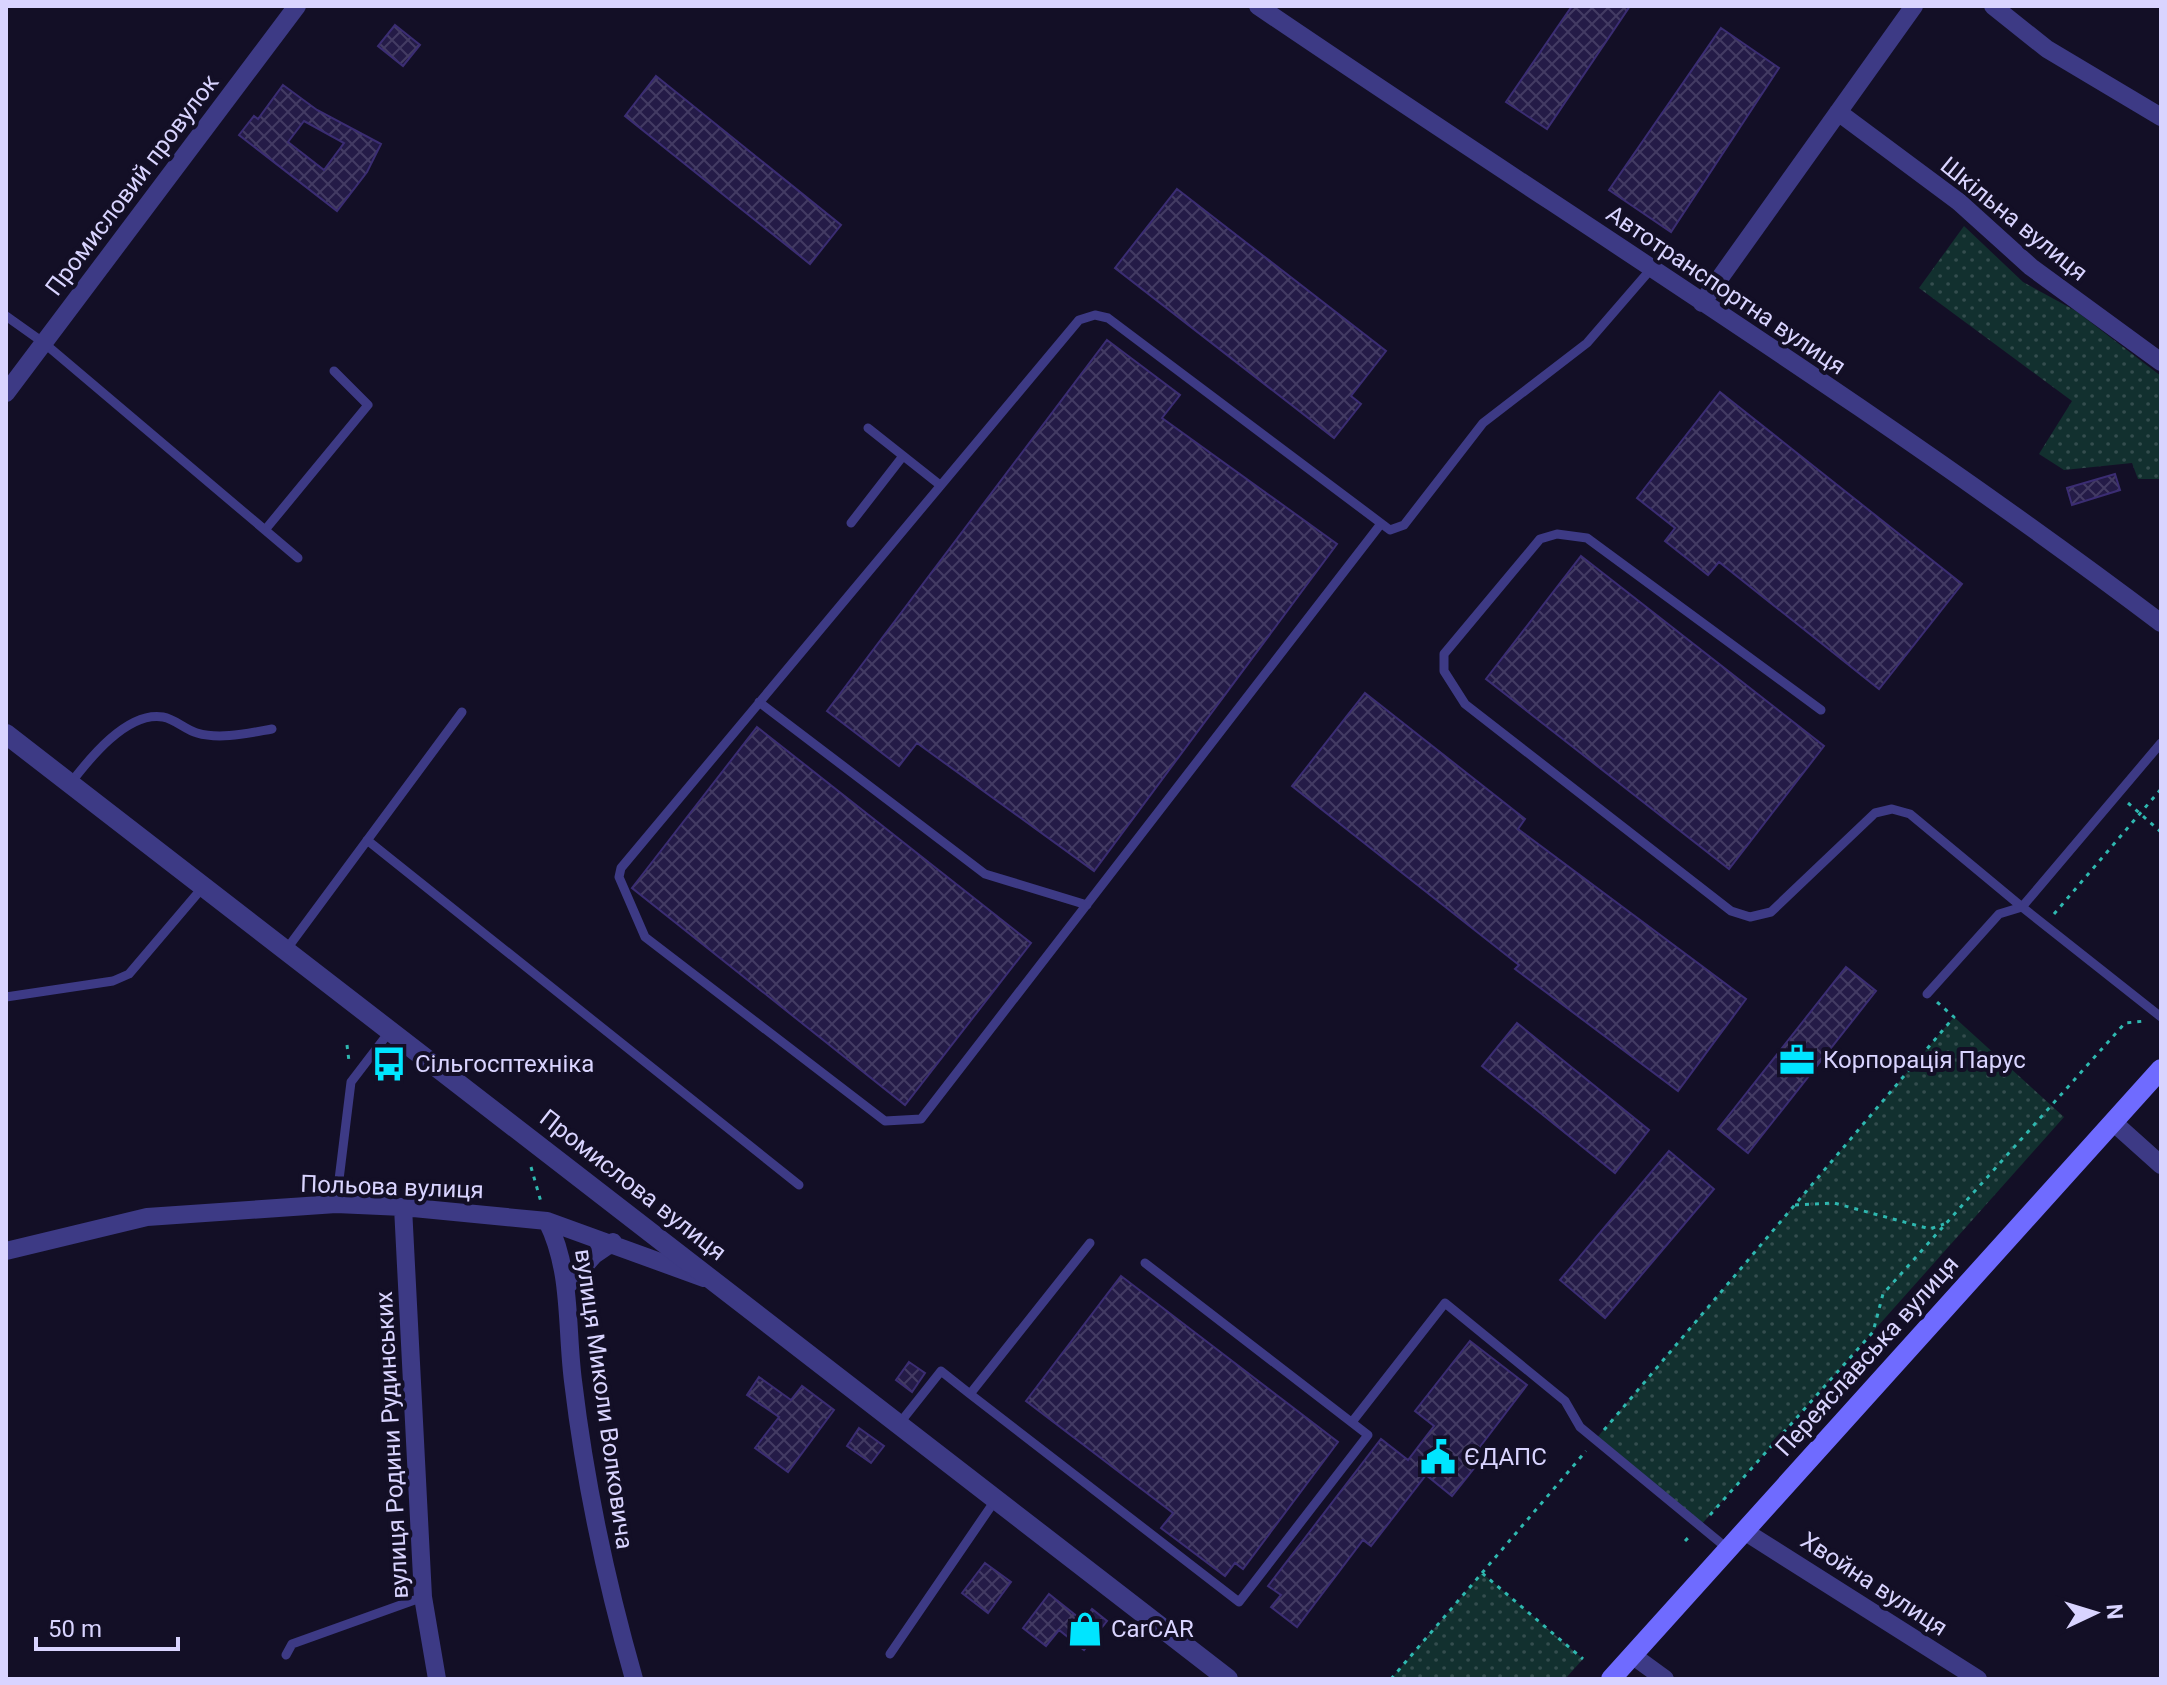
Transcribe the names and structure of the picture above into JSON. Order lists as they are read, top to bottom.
{
  "streets": {
    "main road": ["Переяславська вулиця"],
    "street": [
      "Промисловий провулок",
      "Шкільна вулиця",
      "Автотранспортна вулиця",
      "Промислова вулиця",
      "Польова вулиця",
      "вулиця Миколи Волковича",
      "вулиця Родини Рудинських",
      "Хвойна вулиця"
    ]
  },
  "crossings": [
    ["Промислова вулиця", "Польова вулиця"],
    ["Польова вулиця", "вулиця Миколи Волковича"],
    ["Польова вулиця", "вулиця Родини Рудинських"],
    ["Переяславська вулиця", "Хвойна вулиця"]
  ],
  "places": {
    "office": ["Корпорація Парус"],
    "bus stop": ["Сільгосптехніка"],
    "public building": ["ЄДАПС"],
    "shop": ["CarCAR"]
  },
  "scale_bar": "50 m",
  "north": "right"
}
